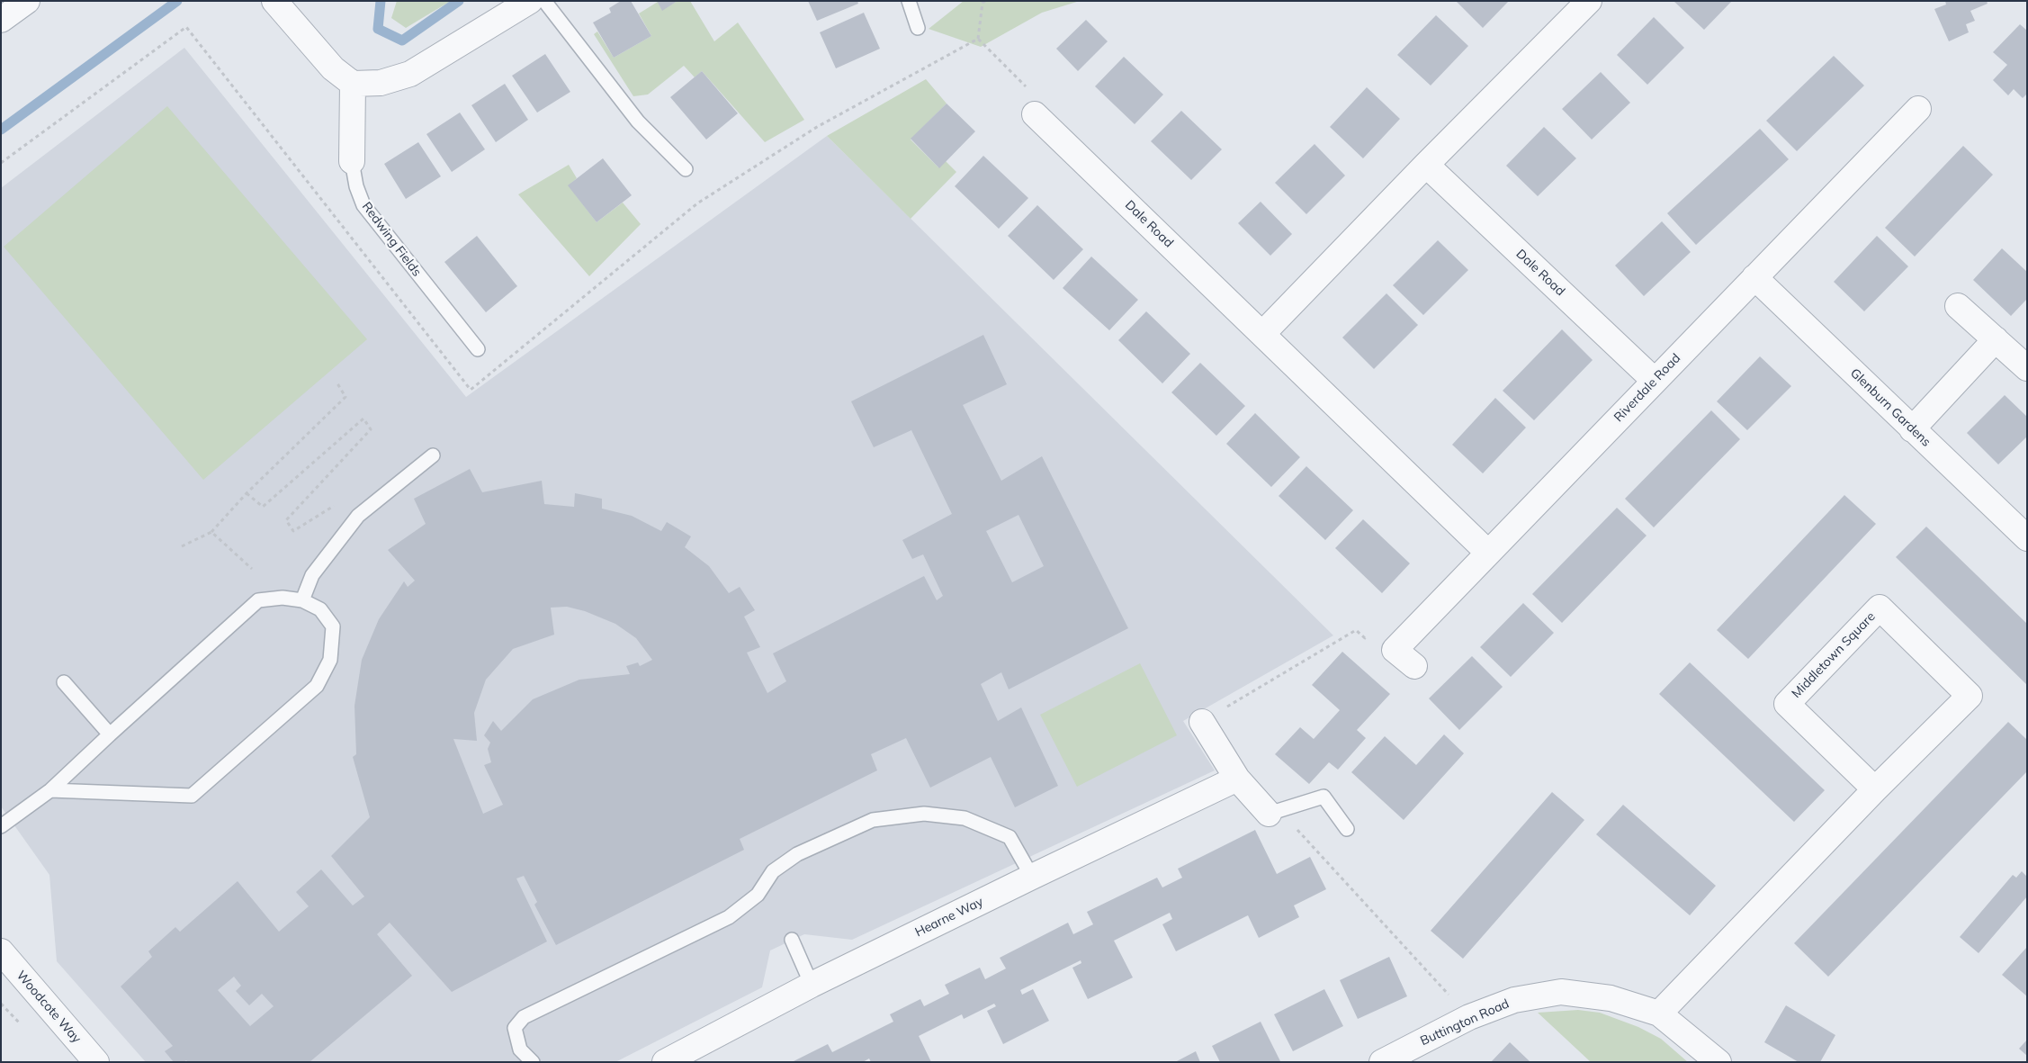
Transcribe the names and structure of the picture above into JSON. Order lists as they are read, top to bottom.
{
  "streets": {
    "street": [
      "Dale Road",
      "Redwing Fields",
      "Riverdale Road",
      "Glenburn Gardens",
      "Middletown Square",
      "Hearne Way",
      "Woodcote Way",
      "Buttington Road"
    ]
  },
  "crossings": [
    ["Dale Road", "Riverdale Road"],
    ["Riverdale Road", "Glenburn Gardens"],
    ["Middletown Square", "Buttington Road"]
  ]
}
